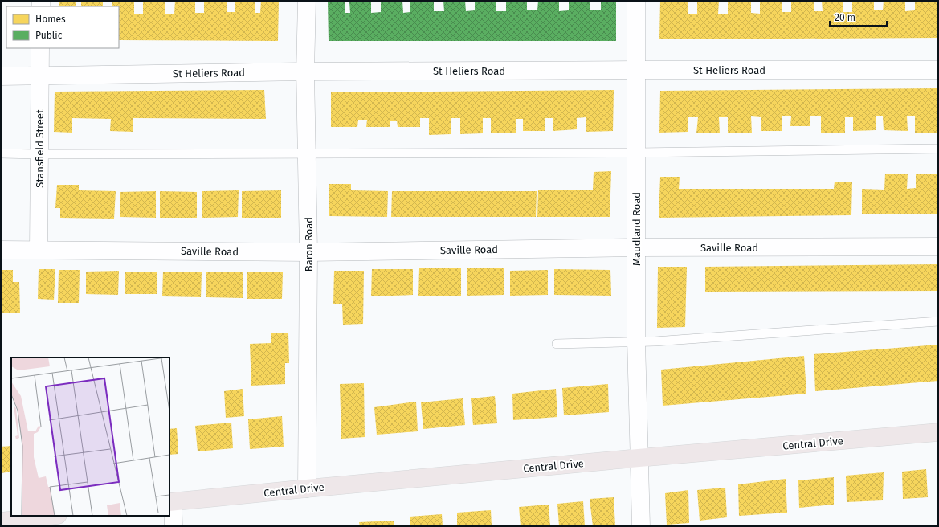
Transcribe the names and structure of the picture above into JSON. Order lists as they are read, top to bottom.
{
  "streets": {
    "main road": ["Central Drive"],
    "street": [
      "St Heliers Road",
      "Stansfield Street",
      "Maudland Road",
      "Baron Road",
      "Saville Road"
    ]
  },
  "crossings": [
    ["St Heliers Road", "Stansfield Street"],
    ["St Heliers Road", "Maudland Road"],
    ["St Heliers Road", "Baron Road"],
    ["Stansfield Street", "Saville Road"],
    ["Maudland Road", "Saville Road"],
    ["Maudland Road", "Central Drive"],
    ["Baron Road", "Saville Road"],
    ["Baron Road", "Central Drive"]
  ],
  "legend": ["Homes", "Public"],
  "scale_bar": "20 m"
}
